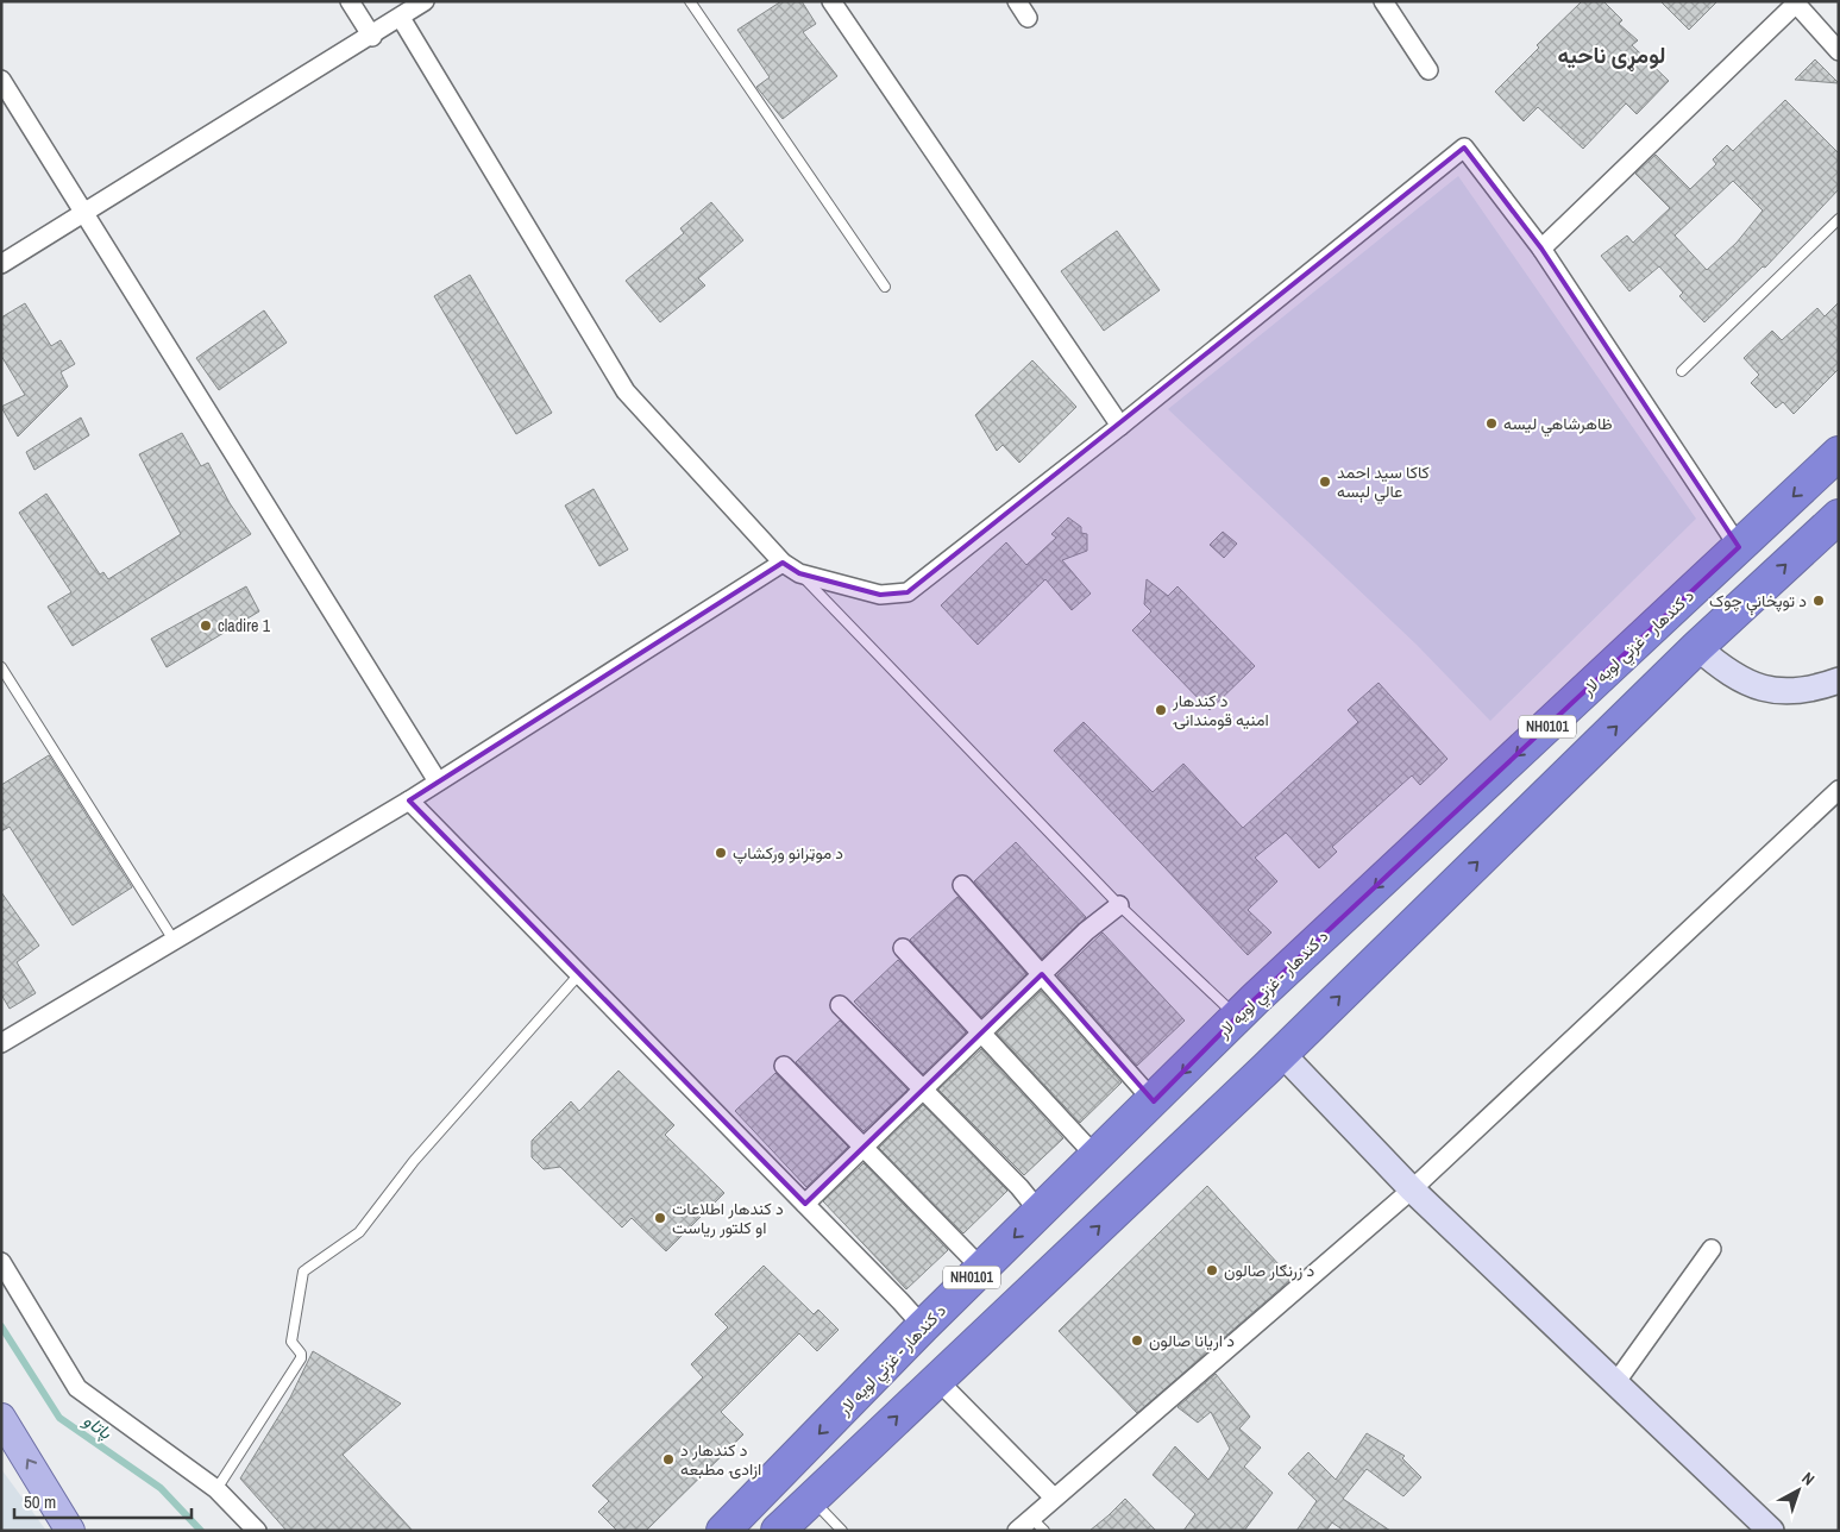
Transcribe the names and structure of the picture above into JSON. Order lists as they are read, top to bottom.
{
  "streets": {
    "highway": ["د کندهار - غزني لويه لار", "NH0101"]
  },
  "districts": ["لومړی ناحیه"],
  "water": ["پاتاو"],
  "places": [
    "ظاهرشاهي لیسه",
    "کاکا سید احمد عالي لېسه",
    "د توپخانې چوک",
    "cladire 1",
    "د کندهار امنيه قومندانۍ",
    "د موټرانو ورکشاپ",
    "د کندهار اطلاعات او کلتور رياست",
    "د زرنګار صالون",
    "د اریانا صالون",
    "د کندهار د ازادۍ مطبعه"
  ],
  "scale_bar": "50 m",
  "north": "top right"
}
